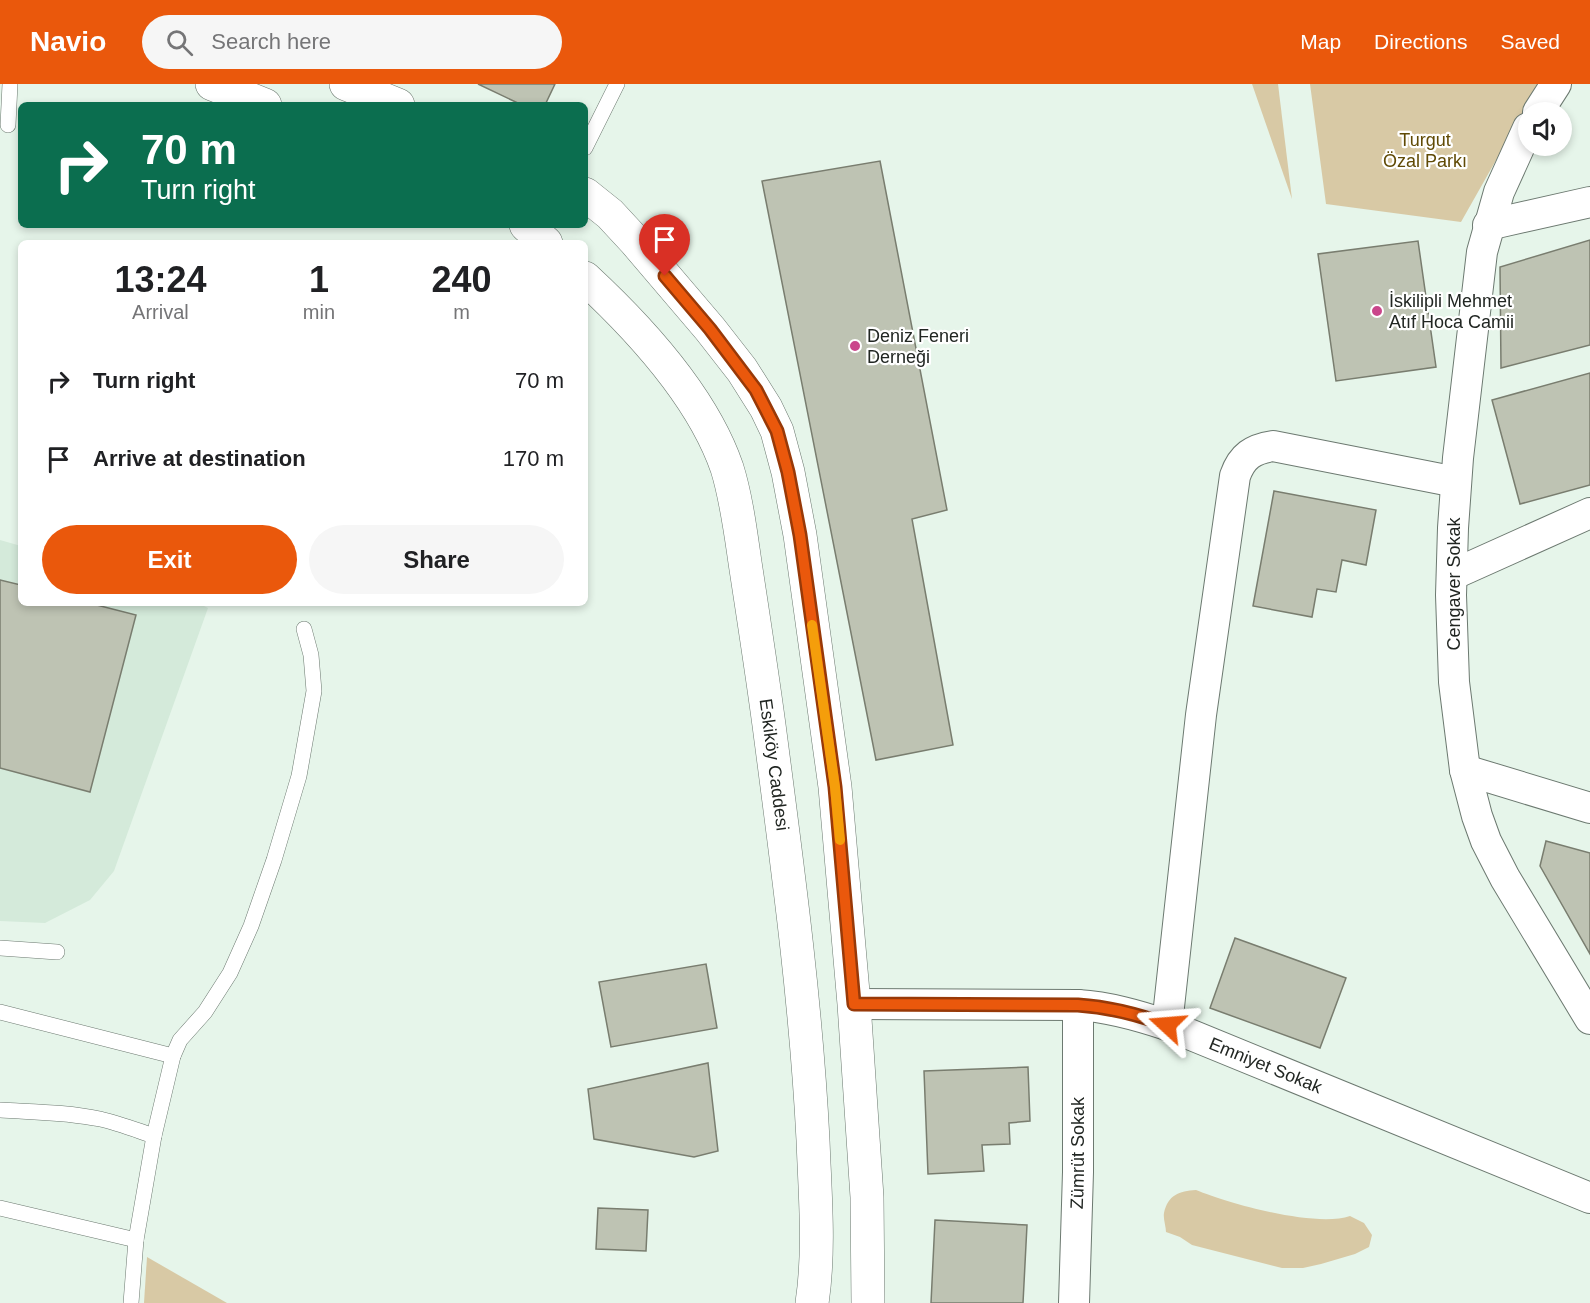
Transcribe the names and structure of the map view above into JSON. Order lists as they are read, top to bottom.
{
  "streets": {
    "street": [
      "Cengaver Sokak",
      "Eskiköy Caddesi",
      "Emniyet Sokak",
      "Zümrüt Sokak"
    ]
  },
  "crossings": [
    ["Emniyet Sokak", "Zümrüt Sokak"]
  ],
  "parks": ["Turgut Özal Parkı"],
  "places": ["İskilipli Mehmet Atıf Hoca Camii", "Deniz Feneri Derneği"],
  "page": {
    "header": "Navio",
    "search": "Search here",
    "nav": ["Map", "Directions", "Saved"],
    "turn": ["70 m", "Turn right"],
    "eta": [
      "13:24",
      "Arrival",
      "1",
      "min",
      "240",
      "m"
    ],
    "list": [
      {
        "name": "Turn right",
        "value": "70 m"
      },
      {
        "name": "Arrive at destination",
        "value": "170 m"
      }
    ],
    "buttons": ["Exit", "Share"]
  }
}
